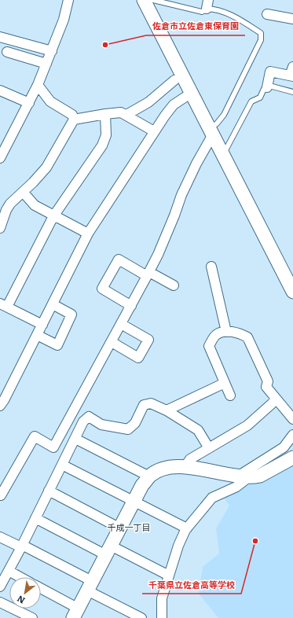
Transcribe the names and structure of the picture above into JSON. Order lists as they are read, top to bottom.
{
  "districts": ["千成一丁目"],
  "places": ["佐倉市立佐倉東保育園", "千葉県立佐倉高等学校"],
  "north": "bottom left"
}
